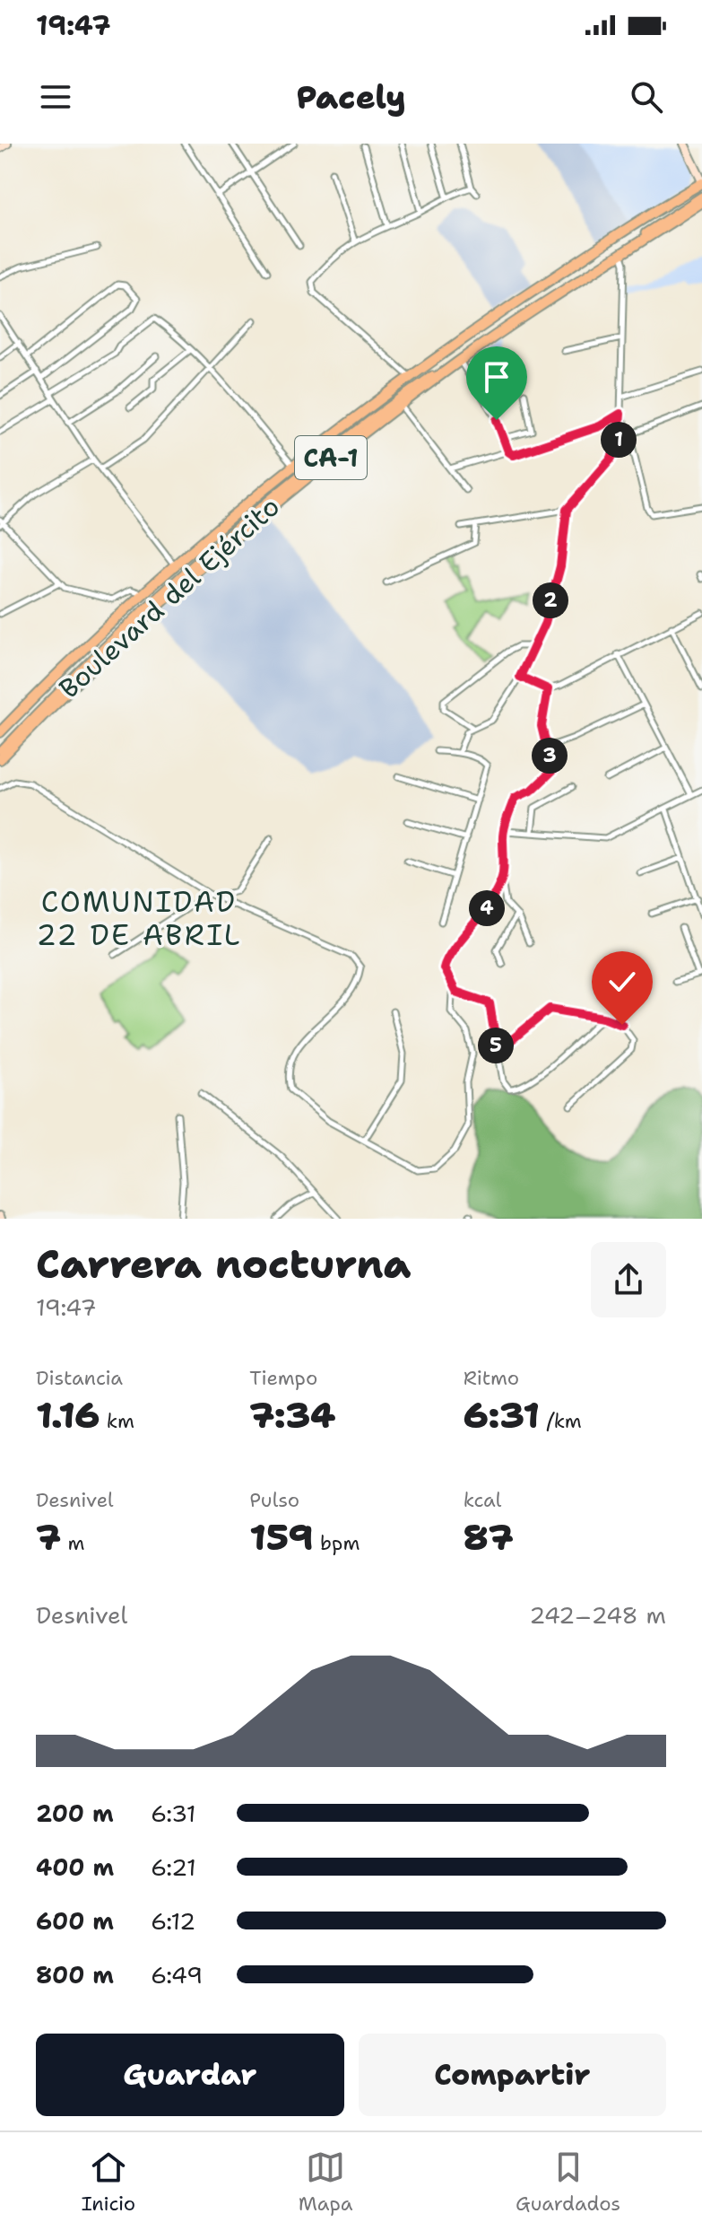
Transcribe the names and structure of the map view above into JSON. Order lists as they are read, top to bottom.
{
  "streets": {
    "highway": ["CA-1", "Boulevard del Ejército"]
  },
  "districts": ["COMUNIDAD 22 DE ABRIL"],
  "page": {
    "status": "19:47",
    "header": "Pacely",
    "pins": [
      "1",
      "2",
      "3",
      "4",
      "5"
    ],
    "heading": ["Carrera nocturna", "19:47"],
    "stats": [
      ["Distancia", "1.16 km"],
      ["Tiempo", "7:34"],
      ["Ritmo", "6:31 /km"],
      ["Desnivel", "7 m"],
      ["Pulso", "159 bpm"],
      ["kcal", "87"]
    ],
    "chart": ["Desnivel", "242–248 m"],
    "list": [
      {
        "name": "200 m",
        "note": "6:31"
      },
      {
        "name": "400 m",
        "note": "6:21"
      },
      {
        "name": "600 m",
        "note": "6:12"
      },
      {
        "name": "800 m",
        "note": "6:49"
      }
    ],
    "buttons": ["Guardar", "Compartir"],
    "tabs": ["Inicio", "Mapa", "Guardados"]
  }
}
